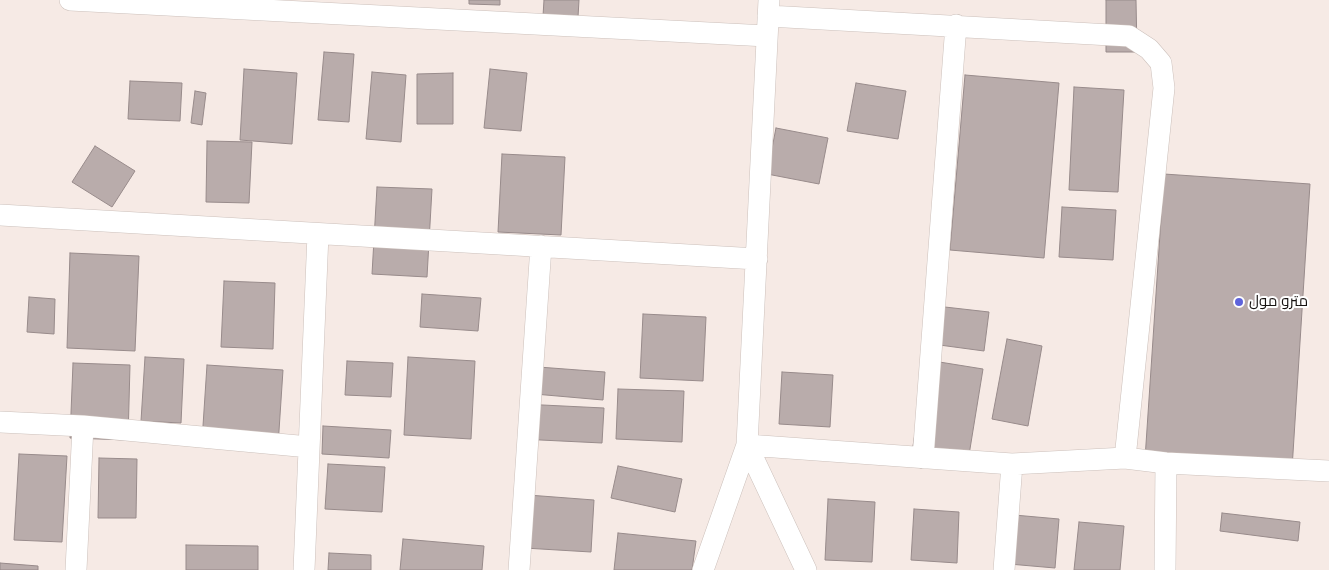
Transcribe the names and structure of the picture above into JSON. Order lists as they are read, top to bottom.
{
  "places": ["مترو مول"]
}
